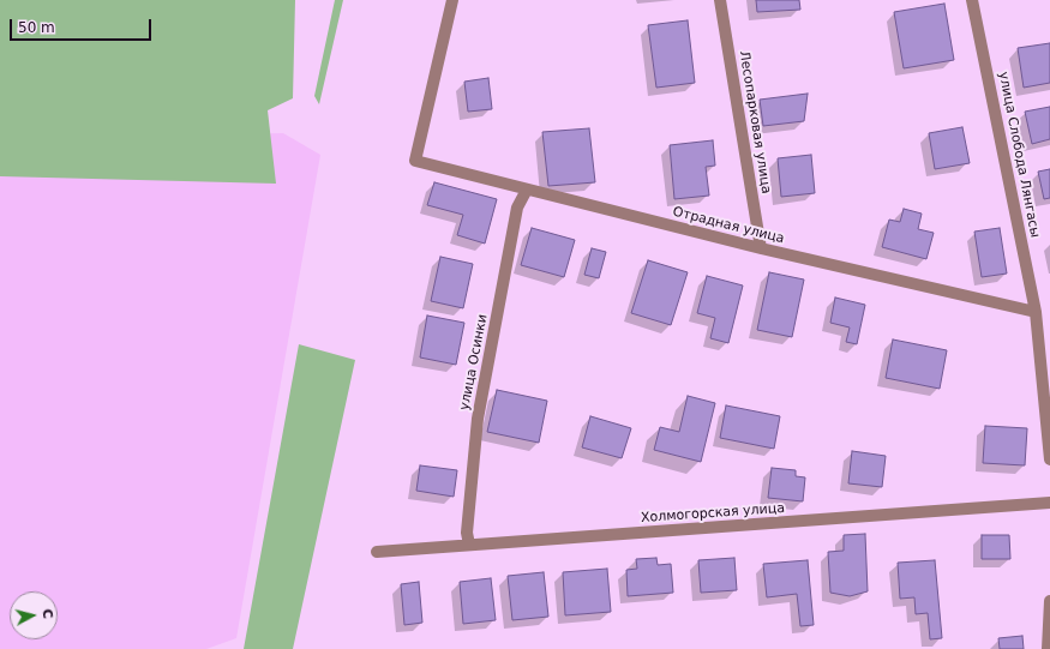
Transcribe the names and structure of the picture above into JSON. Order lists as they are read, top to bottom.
{
  "streets": {
    "street": [
      "Лесопарковая улица",
      "улица Слобода Лянгасы",
      "Отрадная улица",
      "улица Осинки",
      "Холмогорская улица"
    ]
  },
  "crossings": [
    ["Лесопарковая улица", "Отрадная улица"],
    ["улица Слобода Лянгасы", "Отрадная улица"],
    ["Отрадная улица", "улица Осинки"],
    ["улица Осинки", "Холмогорская улица"]
  ],
  "scale_bar": "50 m",
  "north": "right"
}
